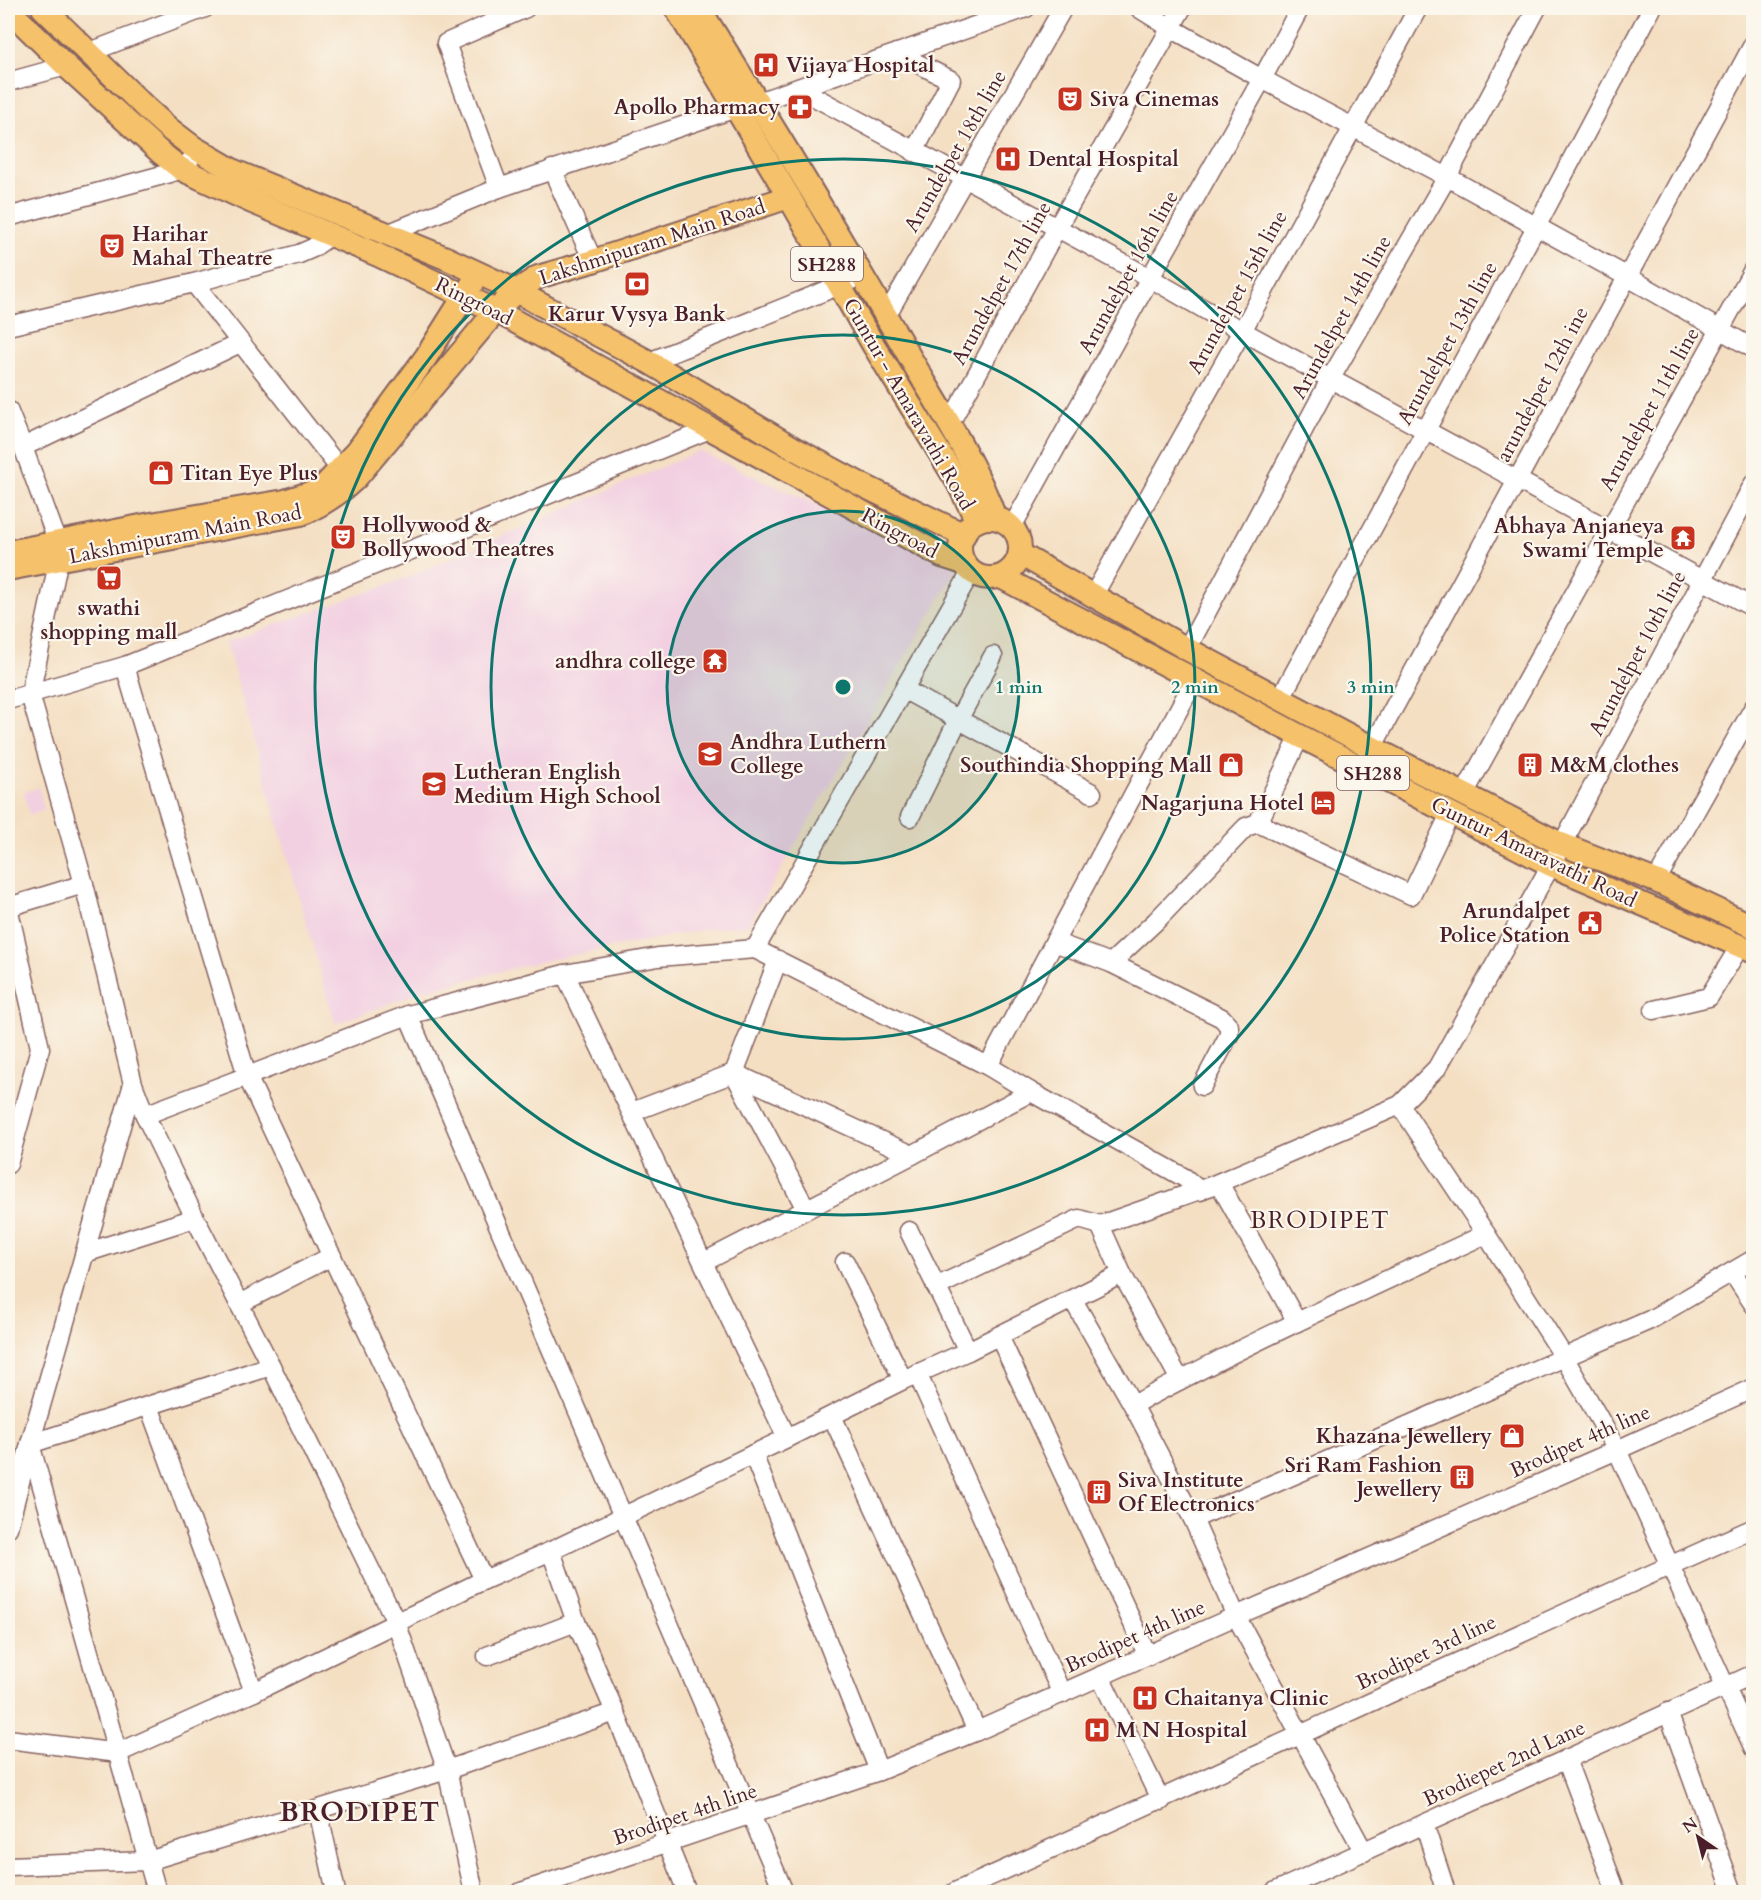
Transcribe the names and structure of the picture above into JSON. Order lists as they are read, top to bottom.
{
  "streets": {
    "main road": [
      "Lakshmipuram Main Road",
      "SH288",
      "Ringroad",
      "Guntur - Amaravathi Road",
      "Guntur Amaravathi Road"
    ],
    "street": [
      "Arundelpet 18th line",
      "Arundelpet 16th line",
      "Arundelpet 17th line",
      "Arundelpet 15th line",
      "Arundelpet 14th line",
      "Arundelpet 13th line",
      "arundelpet 12th ine",
      "Arundelpet 11th line",
      "Arundelpet 10th line",
      "Brodipet 4th line",
      "Brodipet 3rd line",
      "Brodiepet 2nd Lane"
    ]
  },
  "crossings": [
    ["Arundelpet 18th line", "Guntur - Amaravathi Road"],
    ["Lakshmipuram Main Road", "Ringroad"],
    ["Lakshmipuram Main Road", "Guntur - Amaravathi Road"],
    ["SH288", "Arundelpet 16th line"],
    ["SH288", "Arundelpet 15th line"],
    ["SH288", "Ringroad"],
    ["SH288", "Arundelpet 14th line"],
    ["SH288", "Arundelpet 13th line"],
    ["SH288", "arundelpet 12th ine"],
    ["SH288", "Guntur - Amaravathi Road"],
    ["SH288", "Arundelpet 11th line"],
    ["SH288", "Arundelpet 10th line"],
    ["SH288", "Guntur Amaravathi Road"],
    ["Arundelpet 16th line", "Ringroad"],
    ["Arundelpet 16th line", "Guntur - Amaravathi Road"],
    ["Arundelpet 16th line", "Guntur Amaravathi Road"],
    ["Arundelpet 17th line", "Guntur - Amaravathi Road"],
    ["Ringroad", "Guntur - Amaravathi Road"],
    ["Ringroad", "Guntur Amaravathi Road"],
    ["arundelpet 12th ine", "Guntur Amaravathi Road"],
    ["Guntur - Amaravathi Road", "Guntur Amaravathi Road"],
    ["Arundelpet 10th line", "Guntur Amaravathi Road"]
  ],
  "districts": ["BRODIPET", "BRODIPET"],
  "places": {
    "hospital": [
      "Vijaya Hospital",
      "Dental Hospital",
      "Chaitanya Clinic",
      "M N Hospital"
    ],
    "theatre": ["Siva Cinemas", "Harihar Mahal Theatre", "Hollywood & Bollywood Theatres"],
    "pharmacy": ["Apollo Pharmacy"],
    "bank": ["Karur Vysya Bank"],
    "shop": ["Titan Eye Plus", "Southindia Shopping Mall", "Khazana Jewellery"],
    "temple": ["Abhaya Anjaneya Swami Temple", "andhra college"],
    "supermarket": ["swathi shopping mall"],
    "school or university": ["Andhra Luthern College", "Lutheran English Medium High School"],
    "building": ["M&M clothes", "Sri Ram Fashion Jewellery", "Siva Institute Of Electronics"],
    "hotel": ["Nagarjuna Hotel"],
    "public building": ["Arundalpet Police Station"]
  },
  "north": "top left",
  "rings": ["1 min", "2 min", "3 min"]
}
